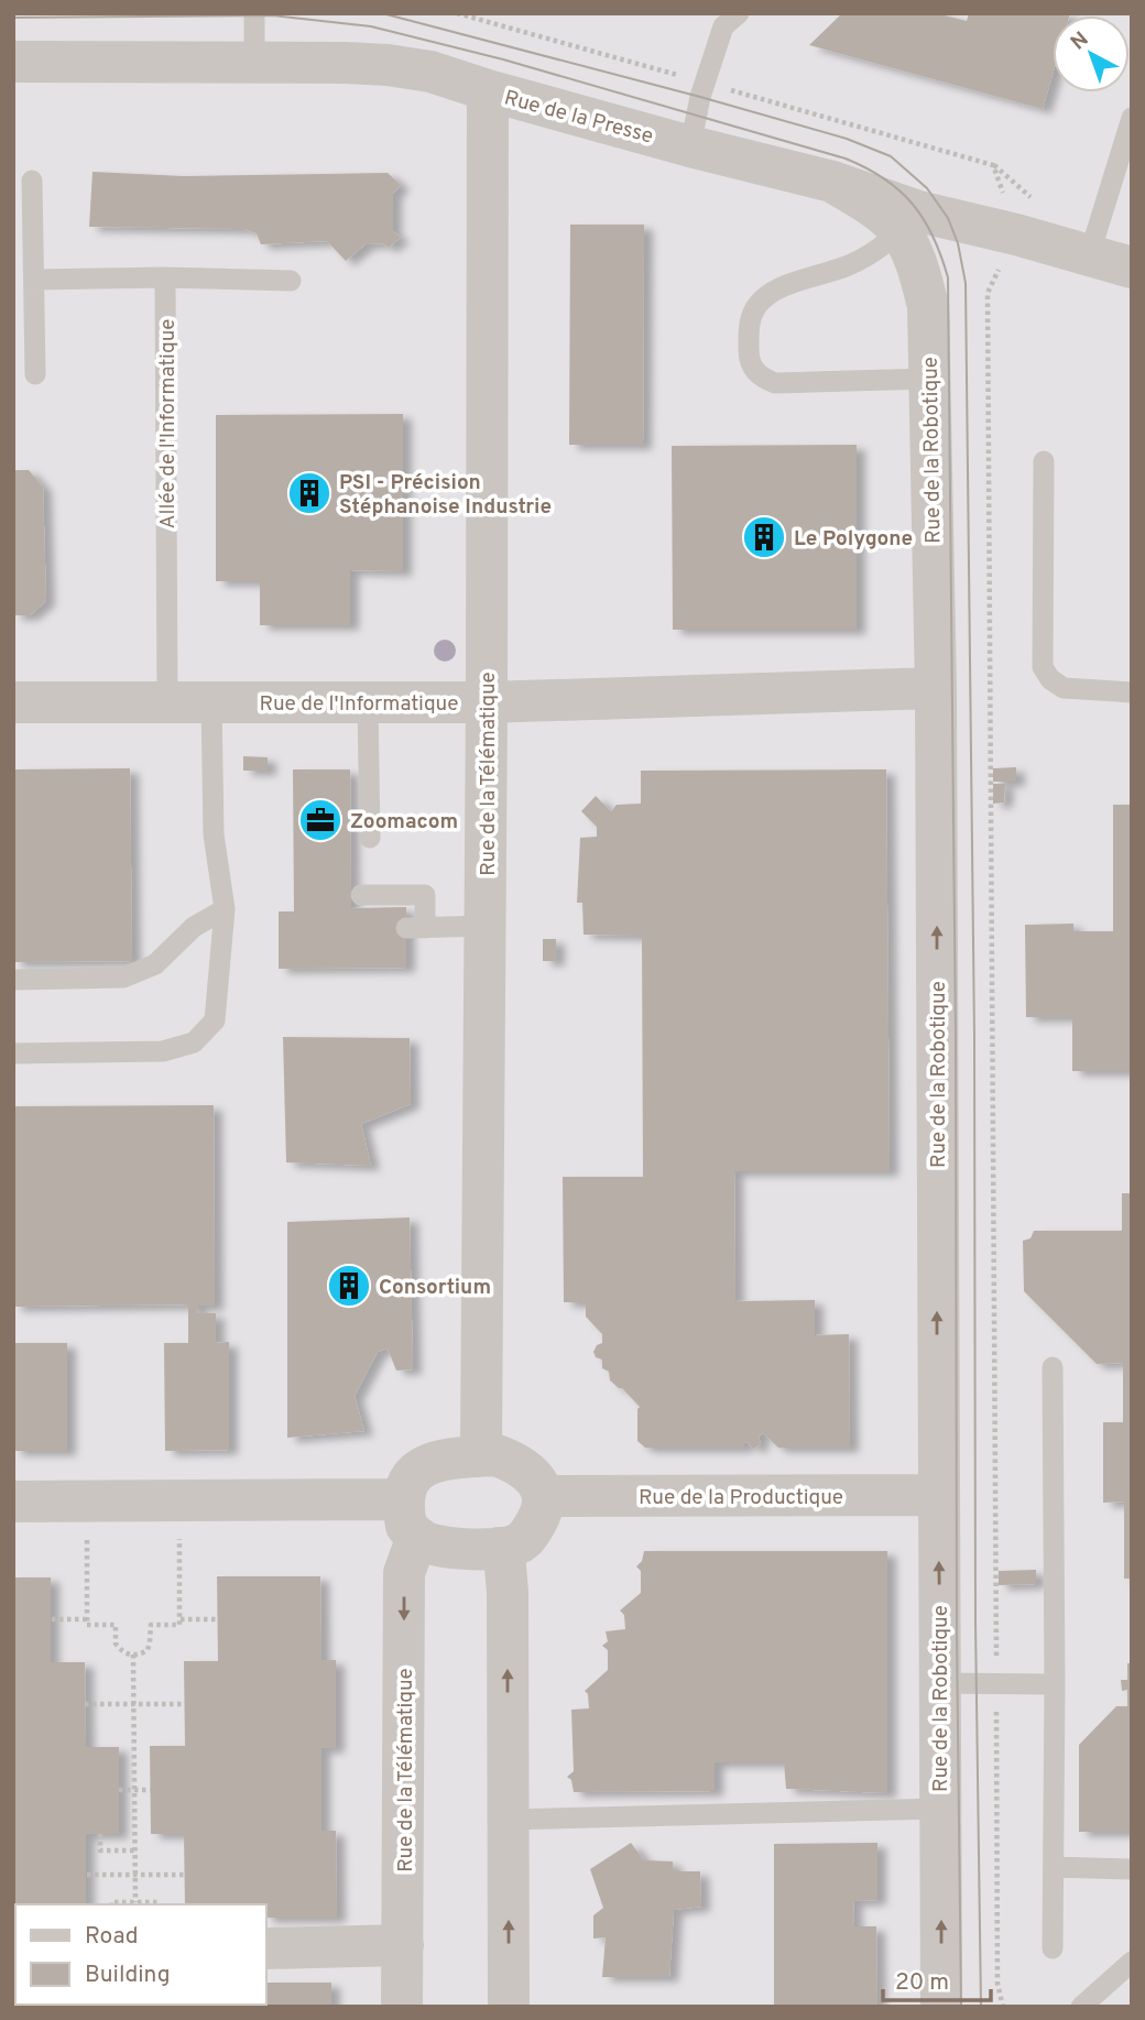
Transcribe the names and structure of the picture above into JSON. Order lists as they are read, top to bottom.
{
  "streets": {
    "street": [
      "Rue de la Presse",
      "Rue de la Robotique",
      "Rue de l'Informatique",
      "Rue de la Télématique",
      "Rue de la Productique"
    ],
    "lane": ["Allée de l'Informatique"]
  },
  "crossings": [
    ["Rue de la Presse", "Rue de la Robotique"],
    ["Rue de la Presse", "Rue de la Télématique"],
    ["Allée de l'Informatique", "Rue de l'Informatique"],
    ["Rue de la Robotique", "Rue de l'Informatique"],
    ["Rue de la Robotique", "Rue de la Productique"],
    ["Rue de l'Informatique", "Rue de la Télématique"],
    ["Rue de la Télématique", "Rue de la Productique"]
  ],
  "one_way": ["Rue de la Robotique"],
  "places": {
    "building": ["PSI - Précision Stéphanoise Industrie", "Le Polygone", "Consortium"],
    "office": ["Zoomacom"]
  },
  "legend": ["Road", "Building"],
  "scale_bar": "20 m",
  "north": "top left"
}
